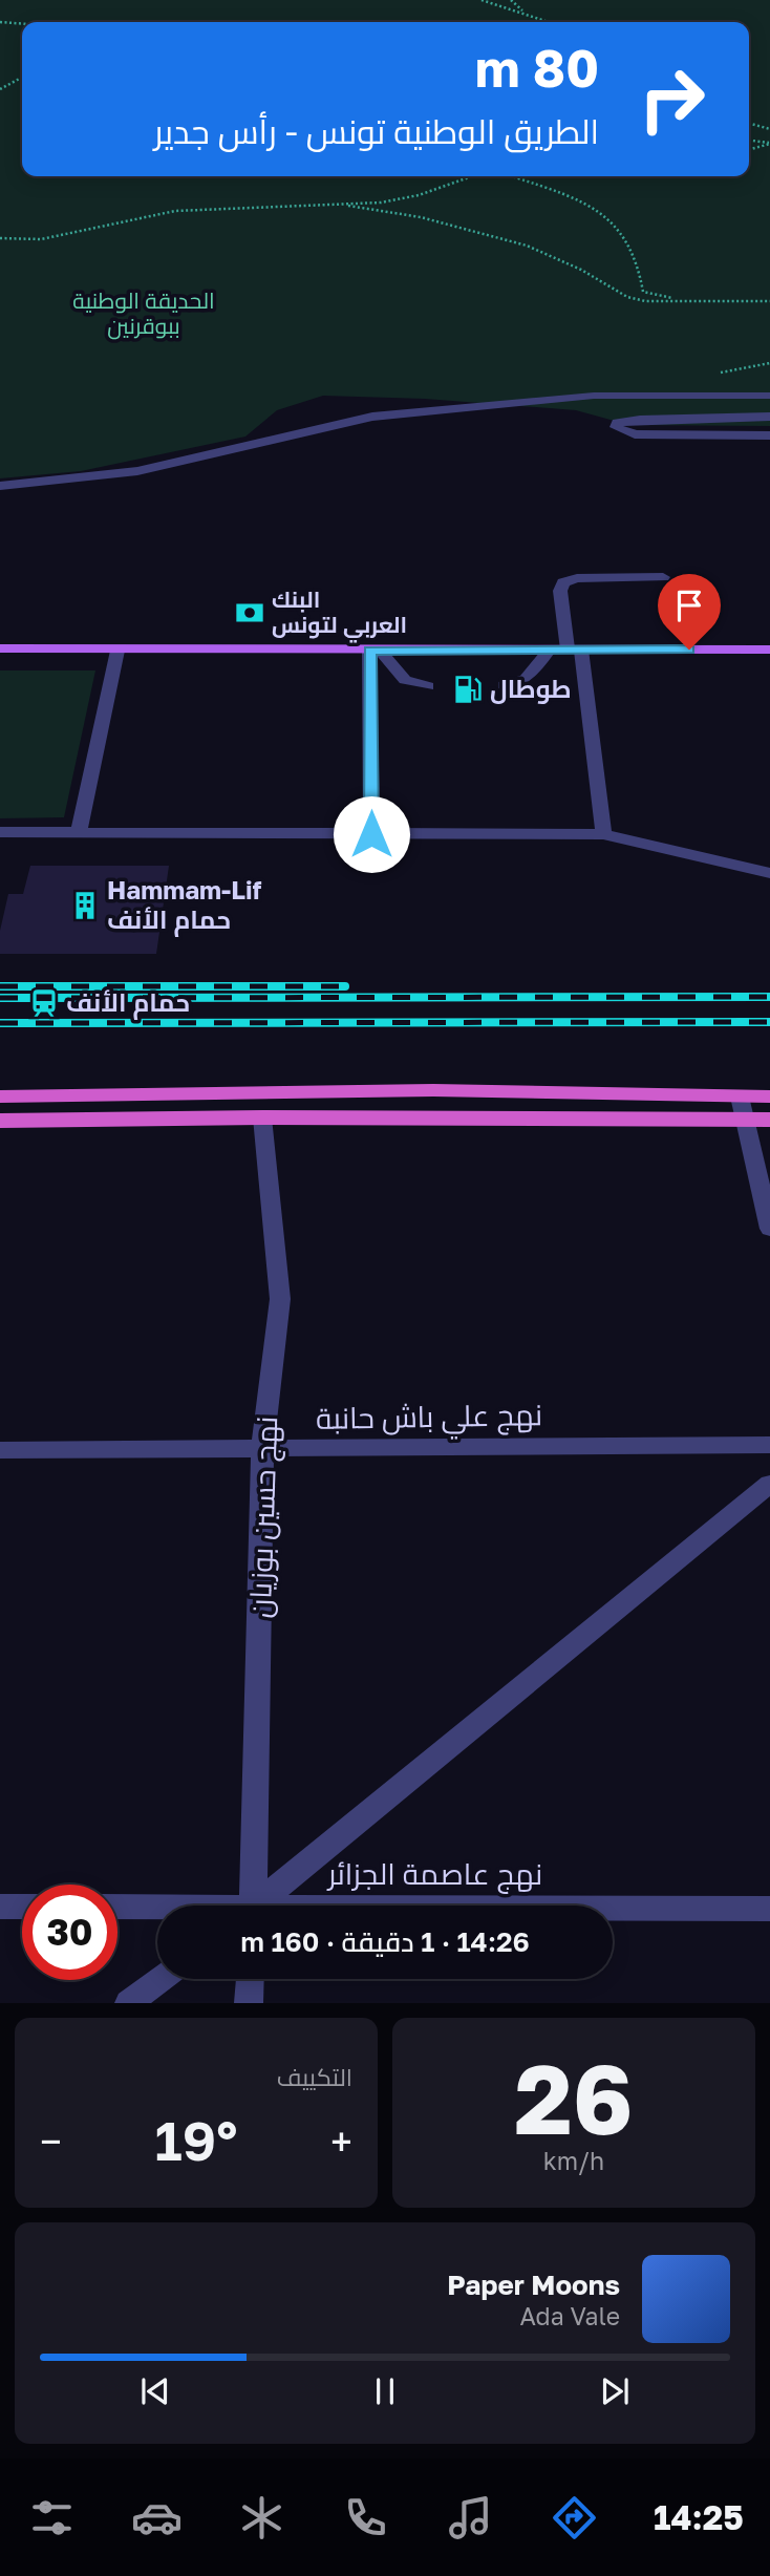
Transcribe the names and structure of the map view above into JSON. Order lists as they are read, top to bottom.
{
  "streets": {
    "street": ["نهج علي باش حانبة", "نهج حسين بوزيان", "نهج عاصمة الجزائر"]
  },
  "crossings": [
    ["نهج علي باش حانبة", "نهج حسين بوزيان"]
  ],
  "parks": ["الحديقة الوطنية ببوقرنين"],
  "places": {
    "bank": ["البنك العربي لتونس"],
    "fuel station": ["طوطال"],
    "building": ["Hammam-Lif حمام الأنف"],
    "station": ["حمام الأنف"]
  },
  "page": {
    "turn": ["80 m", "الطريق الوطنية تونس - رأس جدير"],
    "limit": "30",
    "trip": "14:26 · 1 دقيقة · 160 m",
    "tile": [
      ["26", "km/h"],
      "التكييف"
    ],
    "heat": ["−", "19°", "+"],
    "song": ["Paper Moons", "Ada Vale"],
    "tabs": "14:25"
  }
}
